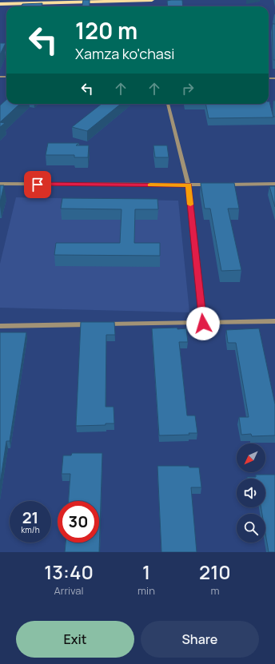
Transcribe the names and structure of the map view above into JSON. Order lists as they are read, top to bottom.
{
  "north": "bottom left",
  "page": {
    "turn": ["120 m", "Xamza ko'chasi"],
    "speed": "21 km/h",
    "limit": "30",
    "eta": [
      "13:40",
      "Arrival",
      "1",
      "min",
      "210",
      "m"
    ],
    "buttons": ["Exit", "Share"]
  }
}
